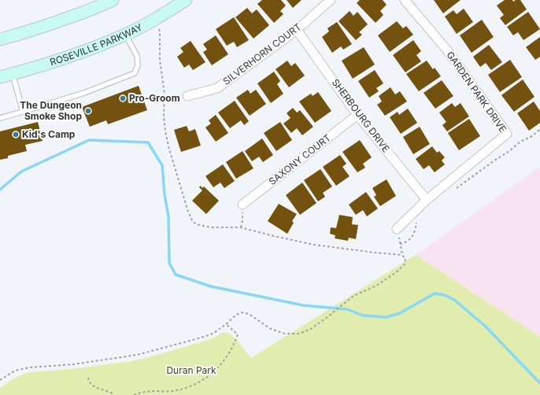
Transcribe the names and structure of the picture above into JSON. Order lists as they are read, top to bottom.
{
  "streets": {
    "main road": ["ROSEVILLE PARKWAY"],
    "street": [
      "SILVERHORN COURT",
      "GARDEN PARK DRIVE",
      "SHERBOURG DRIVE",
      "SAXONY COURT"
    ]
  },
  "crossings": [
    ["SILVERHORN COURT", "SHERBOURG DRIVE"],
    ["GARDEN PARK DRIVE", "SHERBOURG DRIVE"],
    ["SHERBOURG DRIVE", "SAXONY COURT"]
  ],
  "parks": ["Duran Park"],
  "places": ["Pro-Groom", "The Dungeon Smoke Shop", "Kid's Camp"]
}
